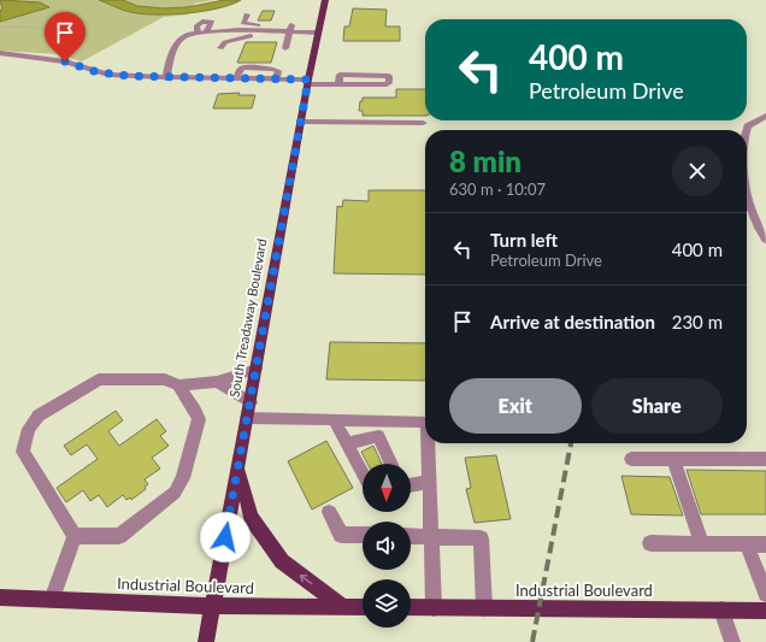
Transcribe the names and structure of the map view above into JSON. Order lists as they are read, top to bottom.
{
  "streets": {
    "main road": ["South Treadaway Boulevard", "Industrial Boulevard"]
  },
  "crossings": [
    ["South Treadaway Boulevard", "Industrial Boulevard"]
  ],
  "north": "bottom",
  "page": {
    "turn": ["400 m", "Petroleum Drive"],
    "heading": ["8 min", "630 m · 10:07"],
    "list": [
      {
        "name": "Turn left",
        "note": "Petroleum Drive",
        "value": "400 m"
      },
      {
        "name": "Arrive at destination",
        "value": "230 m"
      }
    ],
    "buttons": ["Exit", "Share"]
  }
}
